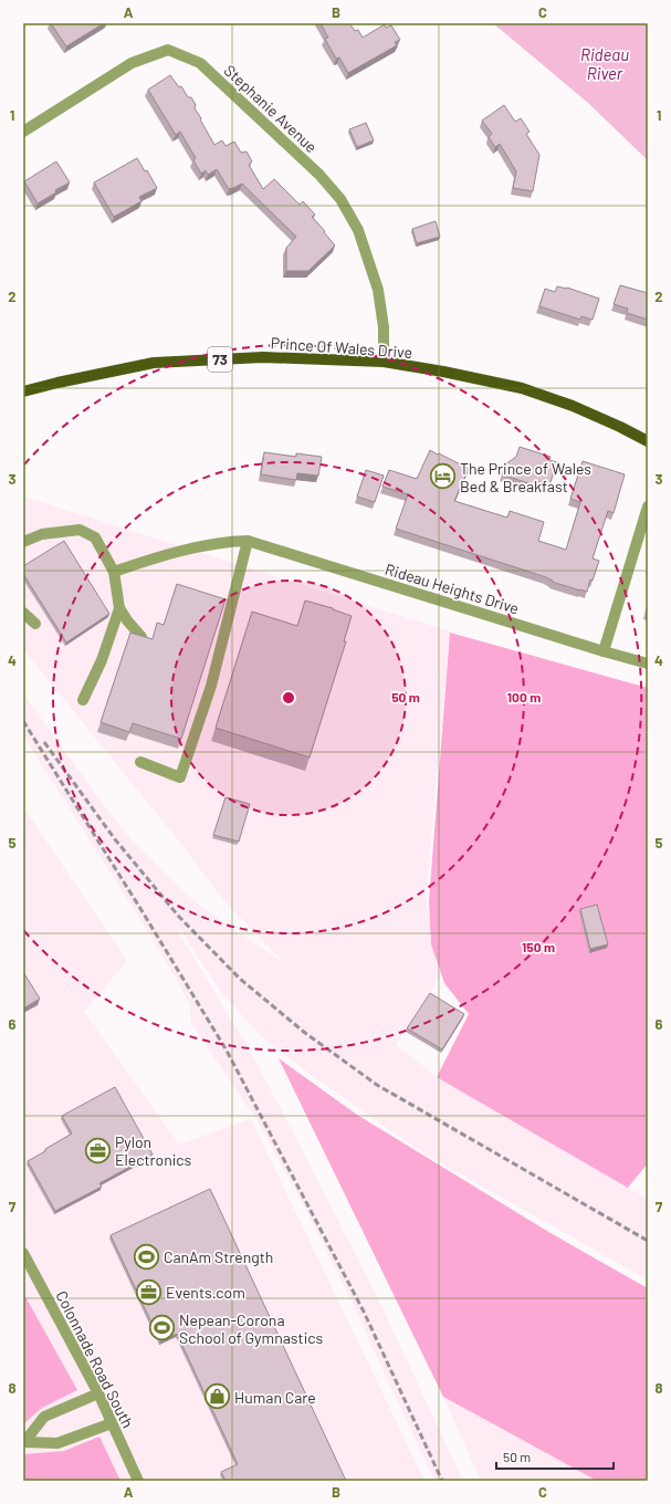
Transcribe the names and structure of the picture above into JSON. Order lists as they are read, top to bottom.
{
  "streets": {
    "main road": ["Prince Of Wales Drive", "73"],
    "street": ["Stephanie Avenue", "Rideau Heights Drive", "Colonnade Road South"]
  },
  "crossings": [
    ["Stephanie Avenue", "Prince Of Wales Drive"]
  ],
  "water": ["Rideau River"],
  "places": {
    "hotel": ["The Prince of Wales Bed & Breakfast"],
    "office": ["Pylon Electronics", "Events.com"],
    "sports": ["CanAm Strength", "Nepean-Corona School of Gymnastics"],
    "shop": ["Human Care"]
  },
  "scale_bar": "50 m",
  "grid": {
    "columns": ["A", "B", "C"],
    "rows": [
      "1",
      "2",
      "3",
      "4",
      "5",
      "6",
      "7",
      "8"
    ]
  },
  "rings": ["50 m", "100 m", "150 m"]
}
